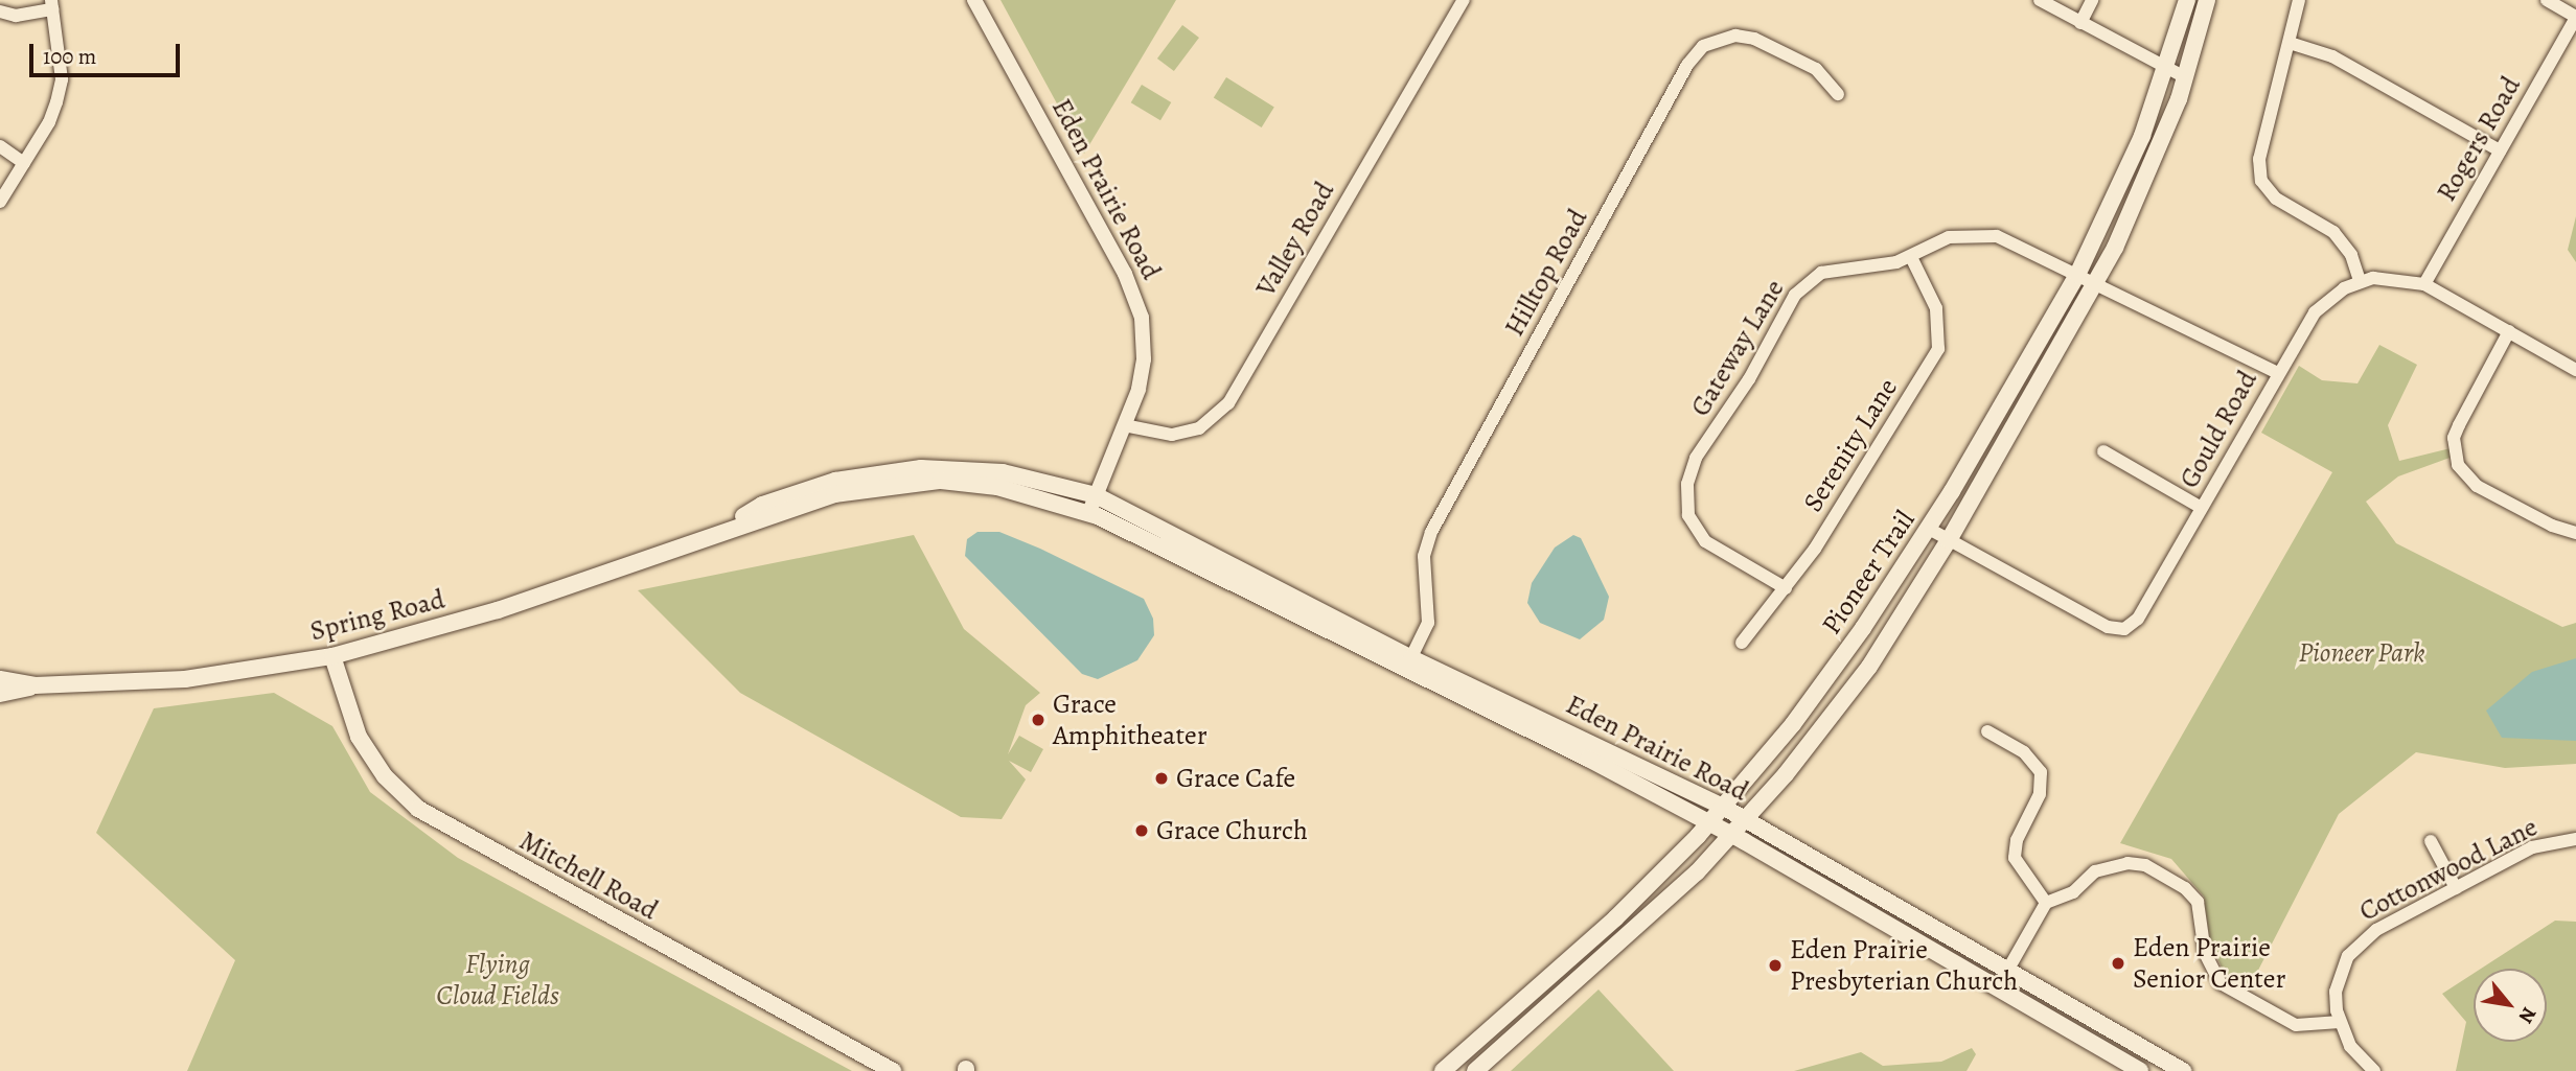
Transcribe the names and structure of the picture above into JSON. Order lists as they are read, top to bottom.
{
  "streets": {
    "main road": [
      "Eden Prairie Road",
      "Pioneer Trail",
      "Spring Road",
      "Mitchell Road"
    ],
    "street": [
      "Rogers Road",
      "Valley Road",
      "Hilltop Road",
      "Gateway Lane",
      "Gould Road",
      "Serenity Lane",
      "Cottonwood Lane"
    ]
  },
  "crossings": [
    ["Eden Prairie Road", "Valley Road"],
    ["Eden Prairie Road", "Hilltop Road"],
    ["Eden Prairie Road", "Pioneer Trail"],
    ["Eden Prairie Road", "Spring Road"],
    ["Gateway Lane", "Gould Road"],
    ["Gateway Lane", "Serenity Lane"],
    ["Gateway Lane", "Pioneer Trail"],
    ["Gould Road", "Pioneer Trail"],
    ["Spring Road", "Mitchell Road"]
  ],
  "parks": ["Pioneer Park", "Flying Cloud Fields"],
  "places": [
    "Grace Amphitheater",
    "Grace Cafe",
    "Grace Church",
    "Eden Prairie Senior Center",
    "Eden Prairie Presbyterian Church"
  ],
  "scale_bar": "100 m",
  "north": "bottom right"
}
